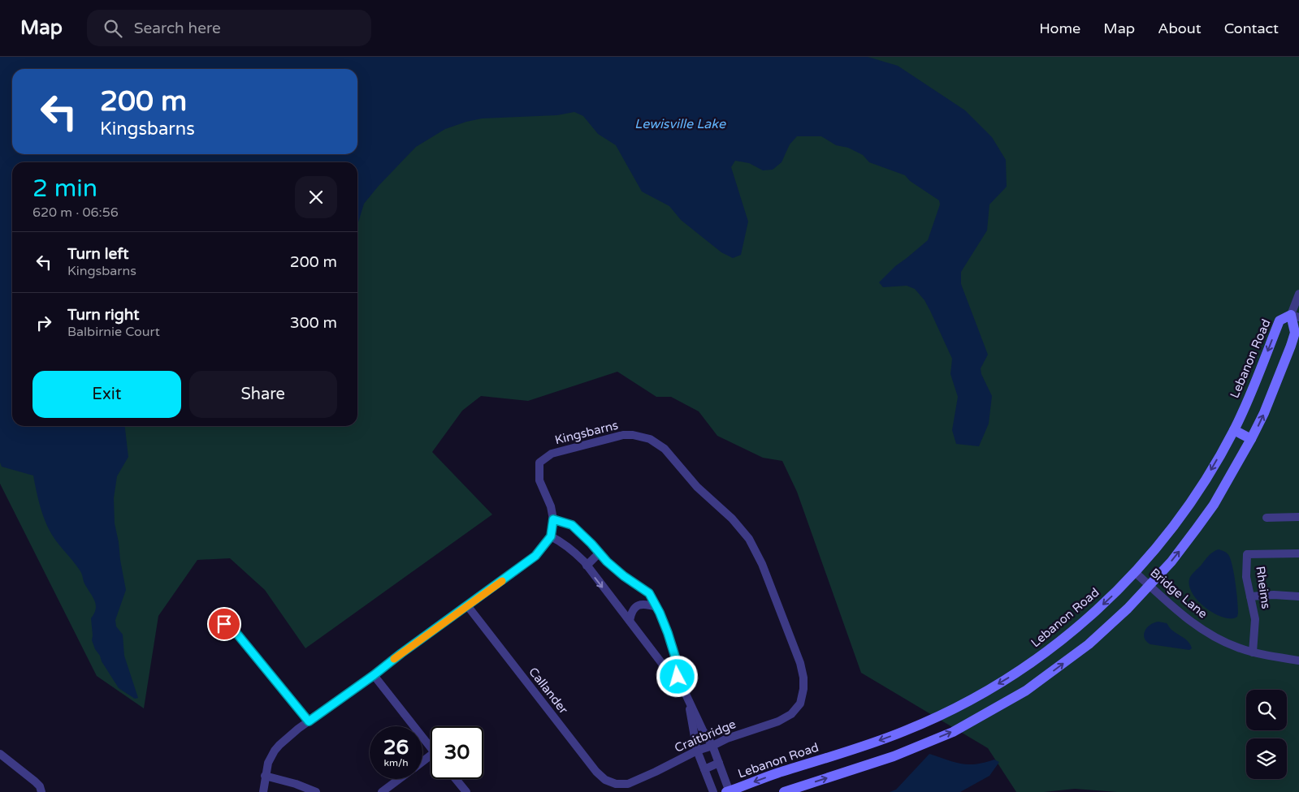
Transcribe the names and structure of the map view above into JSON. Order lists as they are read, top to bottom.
{
  "streets": {
    "main road": ["Lebanon Road"],
    "street": [
      "Kingsbarns",
      "Rheims",
      "Bridge Lane",
      "Callander",
      "Craitbridge"
    ]
  },
  "crossings": [
    ["Lebanon Road", "Bridge Lane"],
    ["Kingsbarns", "Craitbridge"],
    ["Rheims", "Bridge Lane"],
    ["Callander", "Craitbridge"]
  ],
  "one_way": ["Lebanon Road"],
  "water": ["Lewisville Lake"],
  "page": {
    "header": "Map",
    "search": "Search here",
    "nav": [
      "Home",
      "Map",
      "About",
      "Contact"
    ],
    "turn": ["200 m", "Kingsbarns"],
    "heading": ["2 min", "620 m · 06:56"],
    "list": [
      {
        "name": "Turn left",
        "note": "Kingsbarns",
        "value": "200 m"
      },
      {
        "name": "Turn right",
        "note": "Balbirnie Court",
        "value": "300 m"
      }
    ],
    "buttons": ["Exit", "Share"],
    "speed": "26 km/h",
    "limit": "30"
  }
}
